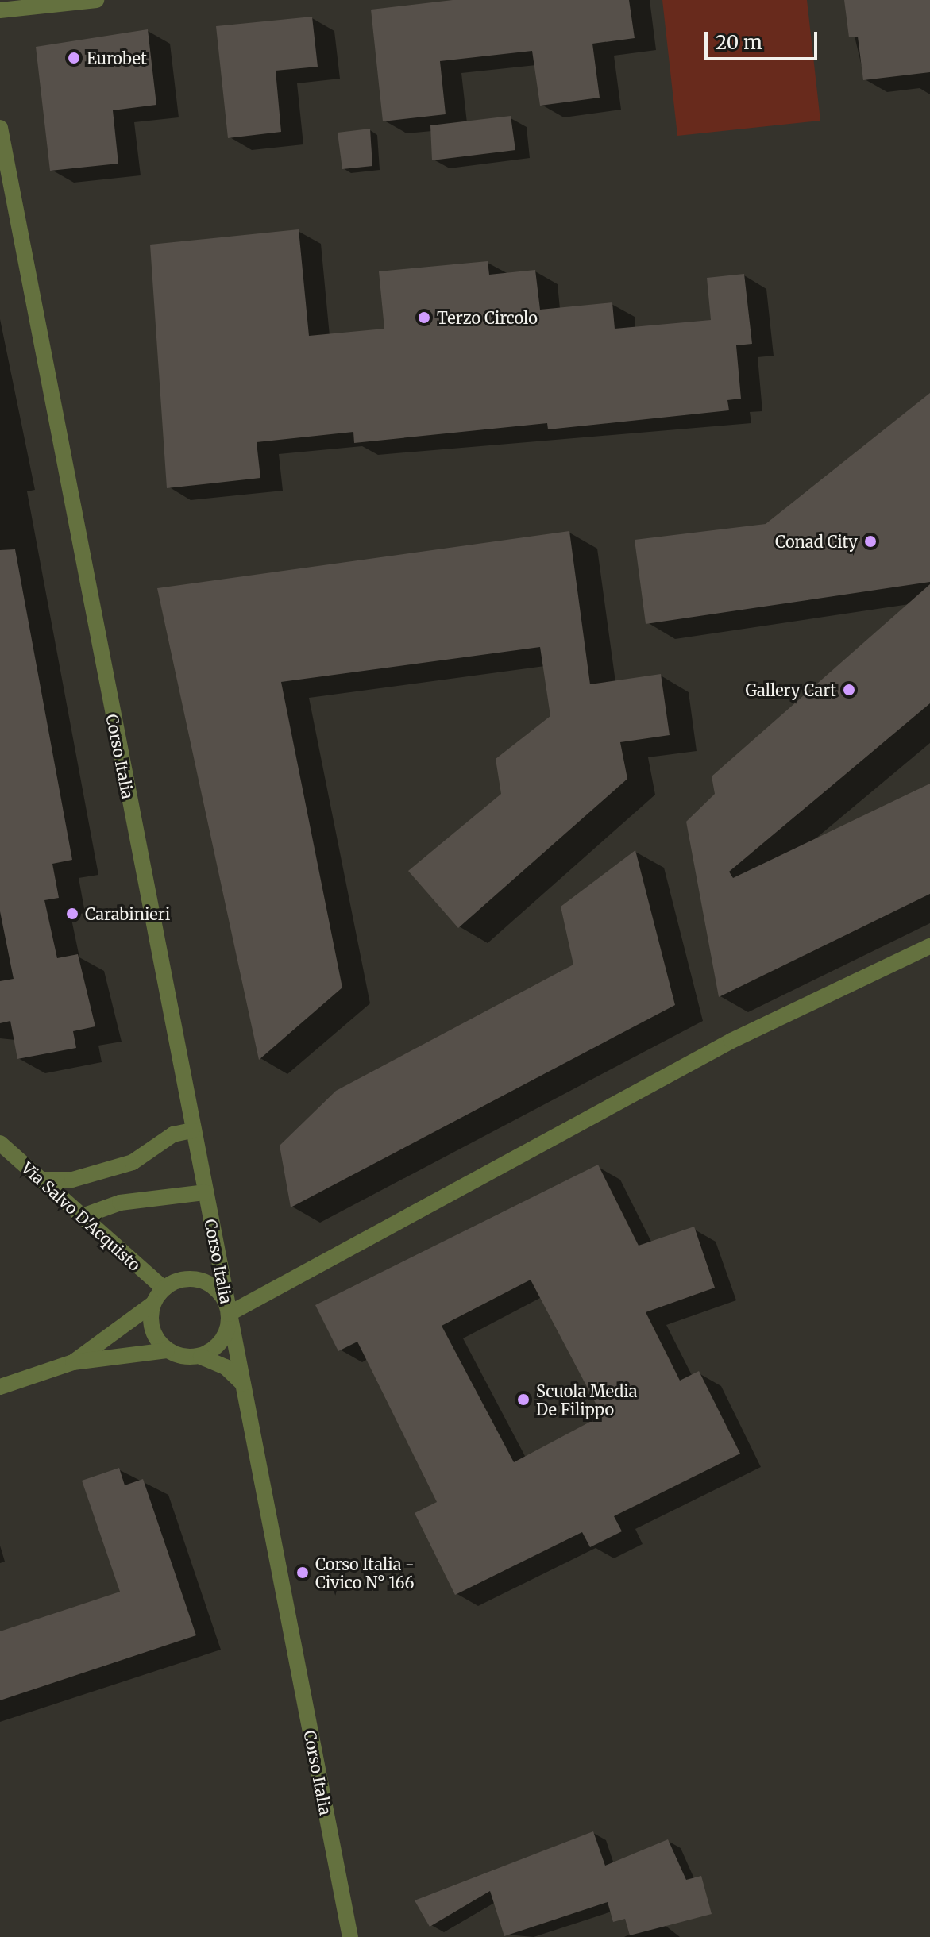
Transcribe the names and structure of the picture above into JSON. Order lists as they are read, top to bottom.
{
  "streets": {
    "street": ["Corso Italia", "Via Salvo D'Acquisto"]
  },
  "crossings": [
    ["Corso Italia", "Via Salvo D'Acquisto"]
  ],
  "places": [
    "Eurobet",
    "Terzo Circolo",
    "Conad City",
    "Gallery Cart",
    "Carabinieri",
    "Scuola Media De Filippo",
    "Corso Italia - Civico N° 166"
  ],
  "scale_bar": "20 m"
}
